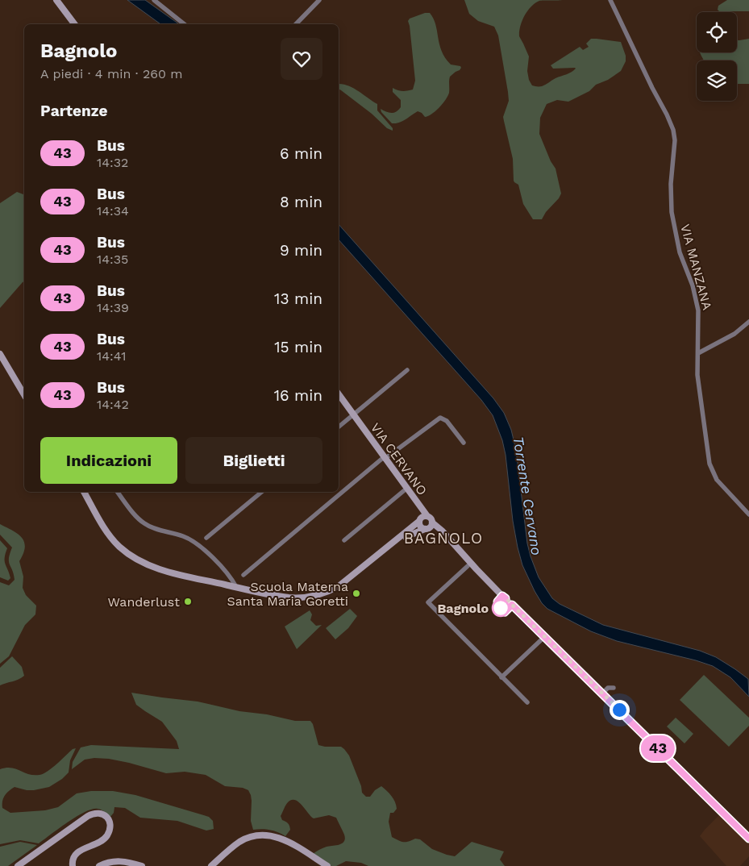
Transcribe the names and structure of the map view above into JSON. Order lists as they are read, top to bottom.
{
  "streets": {
    "main road": ["VIA CERVANO"],
    "street": ["VIA MANZANA"]
  },
  "districts": ["BAGNOLO"],
  "water": ["Torrente Cervano"],
  "places": ["Scuola Materna Santa Maria Goretti", "Wanderlust", "Bagnolo"],
  "lines": ["bus line 43"],
  "page": {
    "on_map": "43",
    "heading": [
      ["Bagnolo", "A piedi · 4 min · 260 m"],
      "Partenze"
    ],
    "list": [
      {
        "mark": "43",
        "name": "Bus",
        "note": "14:32",
        "value": "6 min"
      },
      {
        "mark": "43",
        "name": "Bus",
        "note": "14:34",
        "value": "8 min"
      },
      {
        "mark": "43",
        "name": "Bus",
        "note": "14:35",
        "value": "9 min"
      },
      {
        "mark": "43",
        "name": "Bus",
        "note": "14:39",
        "value": "13 min"
      },
      {
        "mark": "43",
        "name": "Bus",
        "note": "14:41",
        "value": "15 min"
      },
      {
        "mark": "43",
        "name": "Bus",
        "note": "14:42",
        "value": "16 min"
      }
    ],
    "buttons": ["Indicazioni", "Biglietti"]
  }
}
